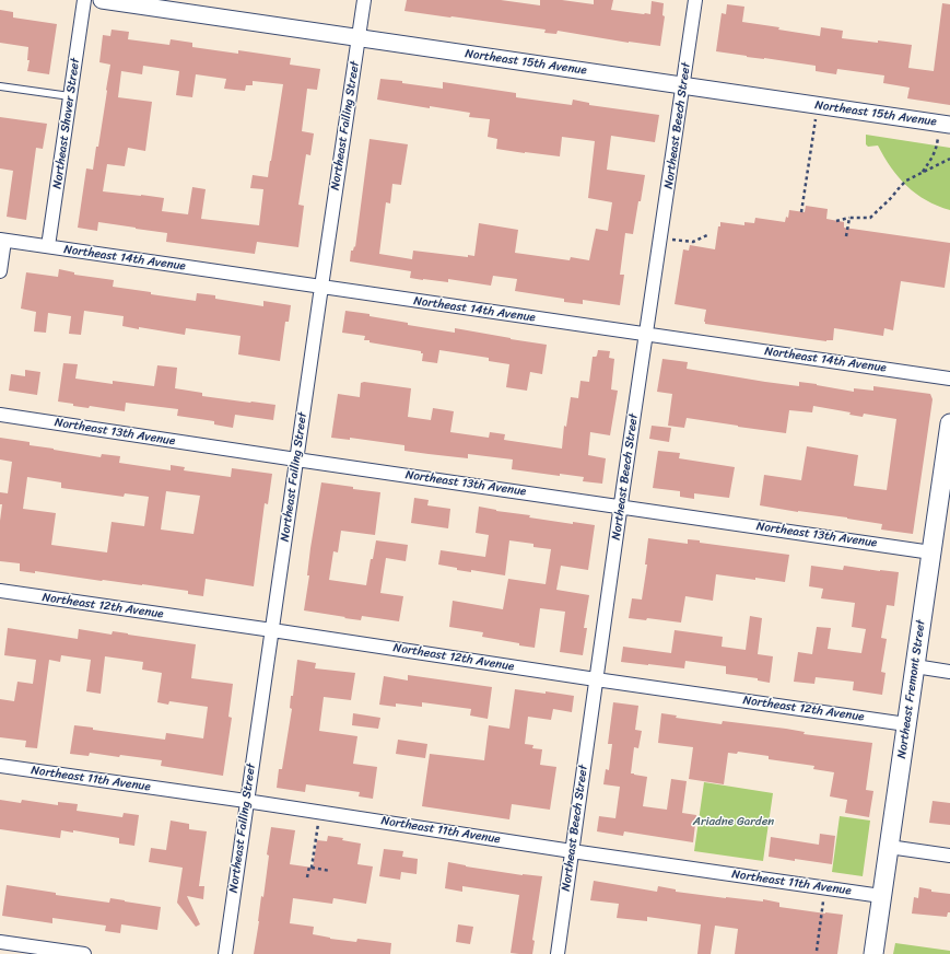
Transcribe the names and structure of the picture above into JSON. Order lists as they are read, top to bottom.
{
  "streets": {
    "main road": ["Northeast Fremont Street"],
    "street": [
      "Northeast 15th Avenue",
      "Northeast Shaver Street",
      "Northeast Failing Street",
      "Northeast Beech Street",
      "Northeast 14th Avenue",
      "Northeast 13th Avenue",
      "Northeast 12th Avenue",
      "Northeast 11th Avenue"
    ]
  },
  "crossings": [
    ["Northeast 15th Avenue", "Northeast Failing Street"],
    ["Northeast 15th Avenue", "Northeast Beech Street"],
    ["Northeast Shaver Street", "Northeast 14th Avenue"],
    ["Northeast Failing Street", "Northeast 14th Avenue"],
    ["Northeast Failing Street", "Northeast 13th Avenue"],
    ["Northeast Failing Street", "Northeast 12th Avenue"],
    ["Northeast Failing Street", "Northeast 11th Avenue"],
    ["Northeast Beech Street", "Northeast 14th Avenue"],
    ["Northeast Beech Street", "Northeast 13th Avenue"],
    ["Northeast Beech Street", "Northeast 12th Avenue"],
    ["Northeast Beech Street", "Northeast 11th Avenue"],
    ["Northeast 13th Avenue", "Northeast Fremont Street"],
    ["Northeast 12th Avenue", "Northeast Fremont Street"],
    ["Northeast Fremont Street", "Northeast 11th Avenue"]
  ],
  "parks": ["Ariadne Garden"]
}
